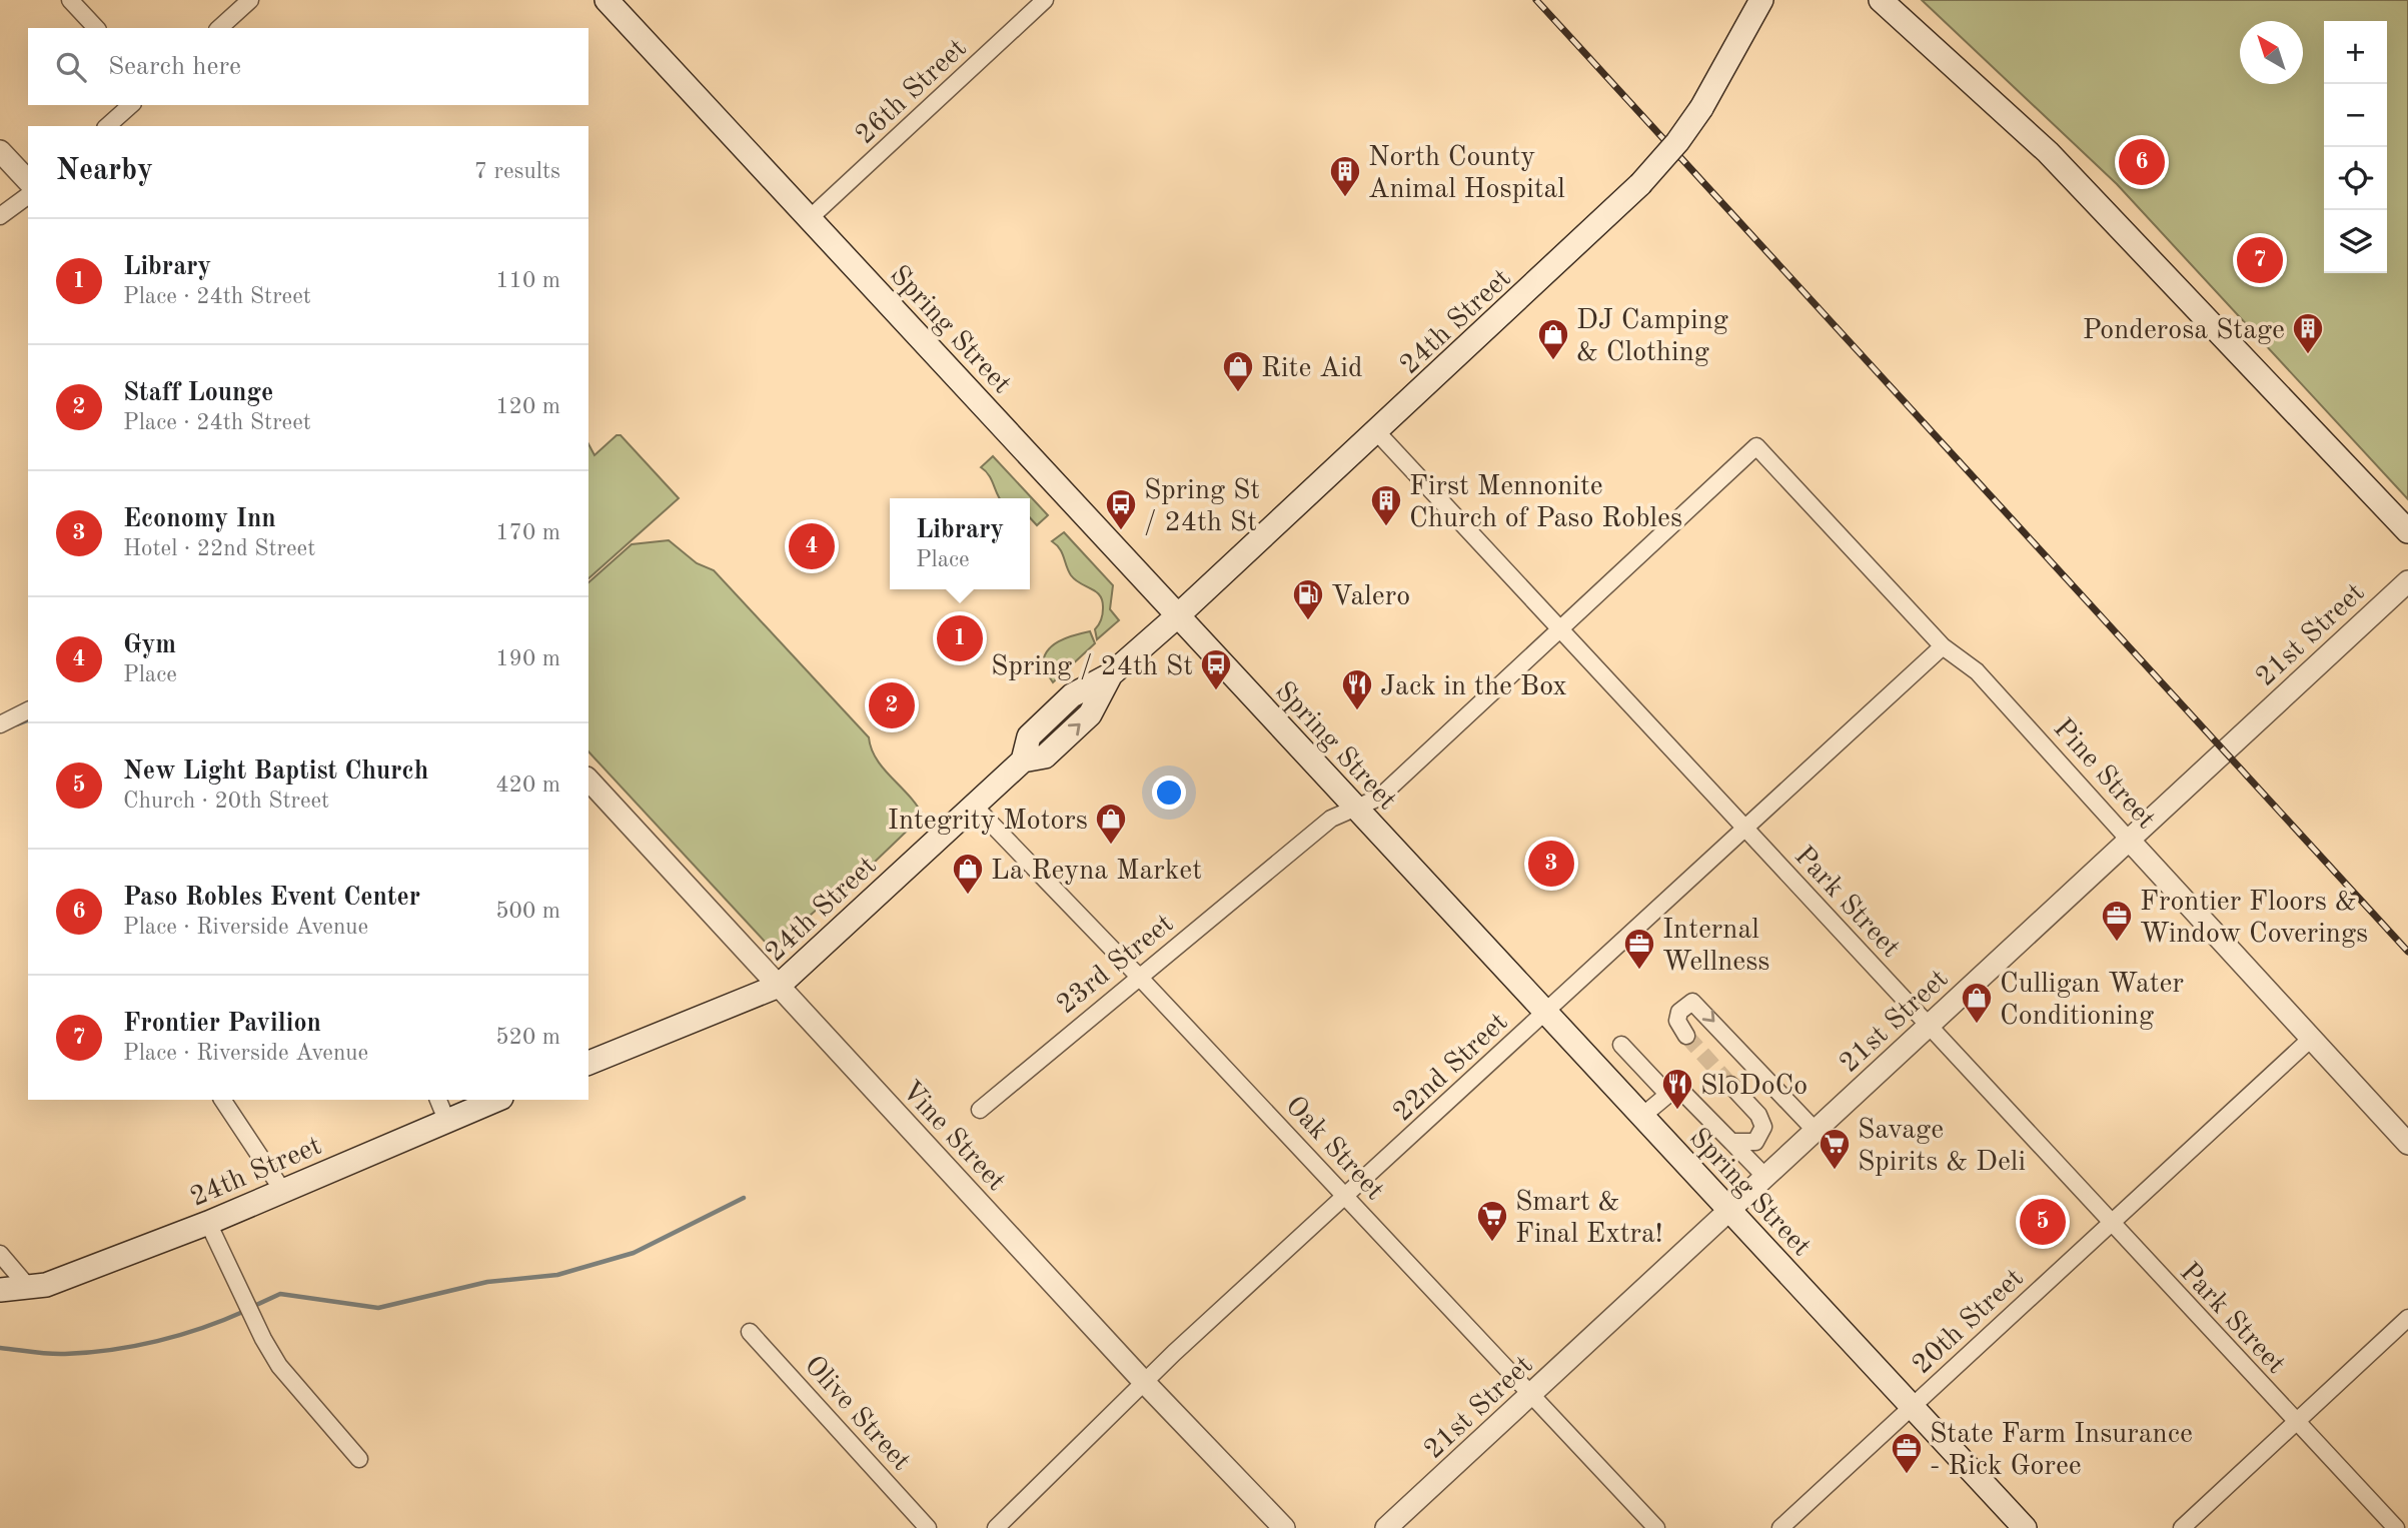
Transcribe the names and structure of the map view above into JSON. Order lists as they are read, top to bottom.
{
  "streets": {
    "main road": ["24th Street", "Spring Street"],
    "street": [
      "26th Street",
      "21st Street",
      "Pine Street",
      "Park Street",
      "23rd Street",
      "22nd Street",
      "Vine Street",
      "Oak Street",
      "20th Street",
      "Olive Street"
    ]
  },
  "crossings": [
    ["26th Street", "Spring Street"],
    ["24th Street", "Spring Street"],
    ["24th Street", "Park Street"],
    ["24th Street", "Vine Street"],
    ["24th Street", "Oak Street"],
    ["Spring Street", "21st Street"],
    ["Spring Street", "23rd Street"],
    ["Spring Street", "22nd Street"],
    ["Spring Street", "20th Street"],
    ["21st Street", "Pine Street"],
    ["21st Street", "Park Street"],
    ["21st Street", "Oak Street"],
    ["Pine Street", "23rd Street"],
    ["Pine Street", "22nd Street"],
    ["Pine Street", "20th Street"],
    ["Park Street", "23rd Street"],
    ["Park Street", "22nd Street"],
    ["Park Street", "20th Street"],
    ["23rd Street", "Oak Street"],
    ["22nd Street", "Vine Street"],
    ["22nd Street", "Oak Street"]
  ],
  "places": {
    "building": ["North County Animal Hospital", "Ponderosa Stage", "First Mennonite Church of Paso Robles"],
    "shop": [
      "DJ Camping & Clothing",
      "Rite Aid",
      "Integrity Motors",
      "La Reyna Market",
      "Culligan Water Conditioning"
    ],
    "bus stop": ["Spring St / 24th St", "Spring / 24th St"],
    "fuel station": ["Valero"],
    "restaurant": ["Jack in the Box", "SloDoCo"],
    "office": ["Frontier Floors & Window Coverings", "Internal Wellness", "State Farm Insurance - Rick Goree"],
    "supermarket": ["Savage Spirits & Deli", "Smart & Final Extra!"]
  },
  "north": "top left",
  "page": {
    "map_buttons": ["+", "−"],
    "search": "Search here",
    "heading": ["Nearby", "7 results"],
    "pins": [
      "6",
      "7",
      "4",
      "1",
      "2",
      "3",
      "5"
    ],
    "list": [
      {
        "mark": "1",
        "name": "Library",
        "note": "Place · 24th Street",
        "value": "110 m"
      },
      {
        "mark": "2",
        "name": "Staff Lounge",
        "note": "Place · 24th Street",
        "value": "120 m"
      },
      {
        "mark": "3",
        "name": "Economy Inn",
        "note": "Hotel · 22nd Street",
        "value": "170 m"
      },
      {
        "mark": "4",
        "name": "Gym",
        "note": "Place",
        "value": "190 m"
      },
      {
        "mark": "5",
        "name": "New Light Baptist Church",
        "note": "Church · 20th Street",
        "value": "420 m"
      },
      {
        "mark": "6",
        "name": "Paso Robles Event Center",
        "note": "Place · Riverside Avenue",
        "value": "500 m"
      },
      {
        "mark": "7",
        "name": "Frontier Pavilion",
        "note": "Place · Riverside Avenue",
        "value": "520 m"
      }
    ],
    "popup": ["Library", "Place"]
  }
}
